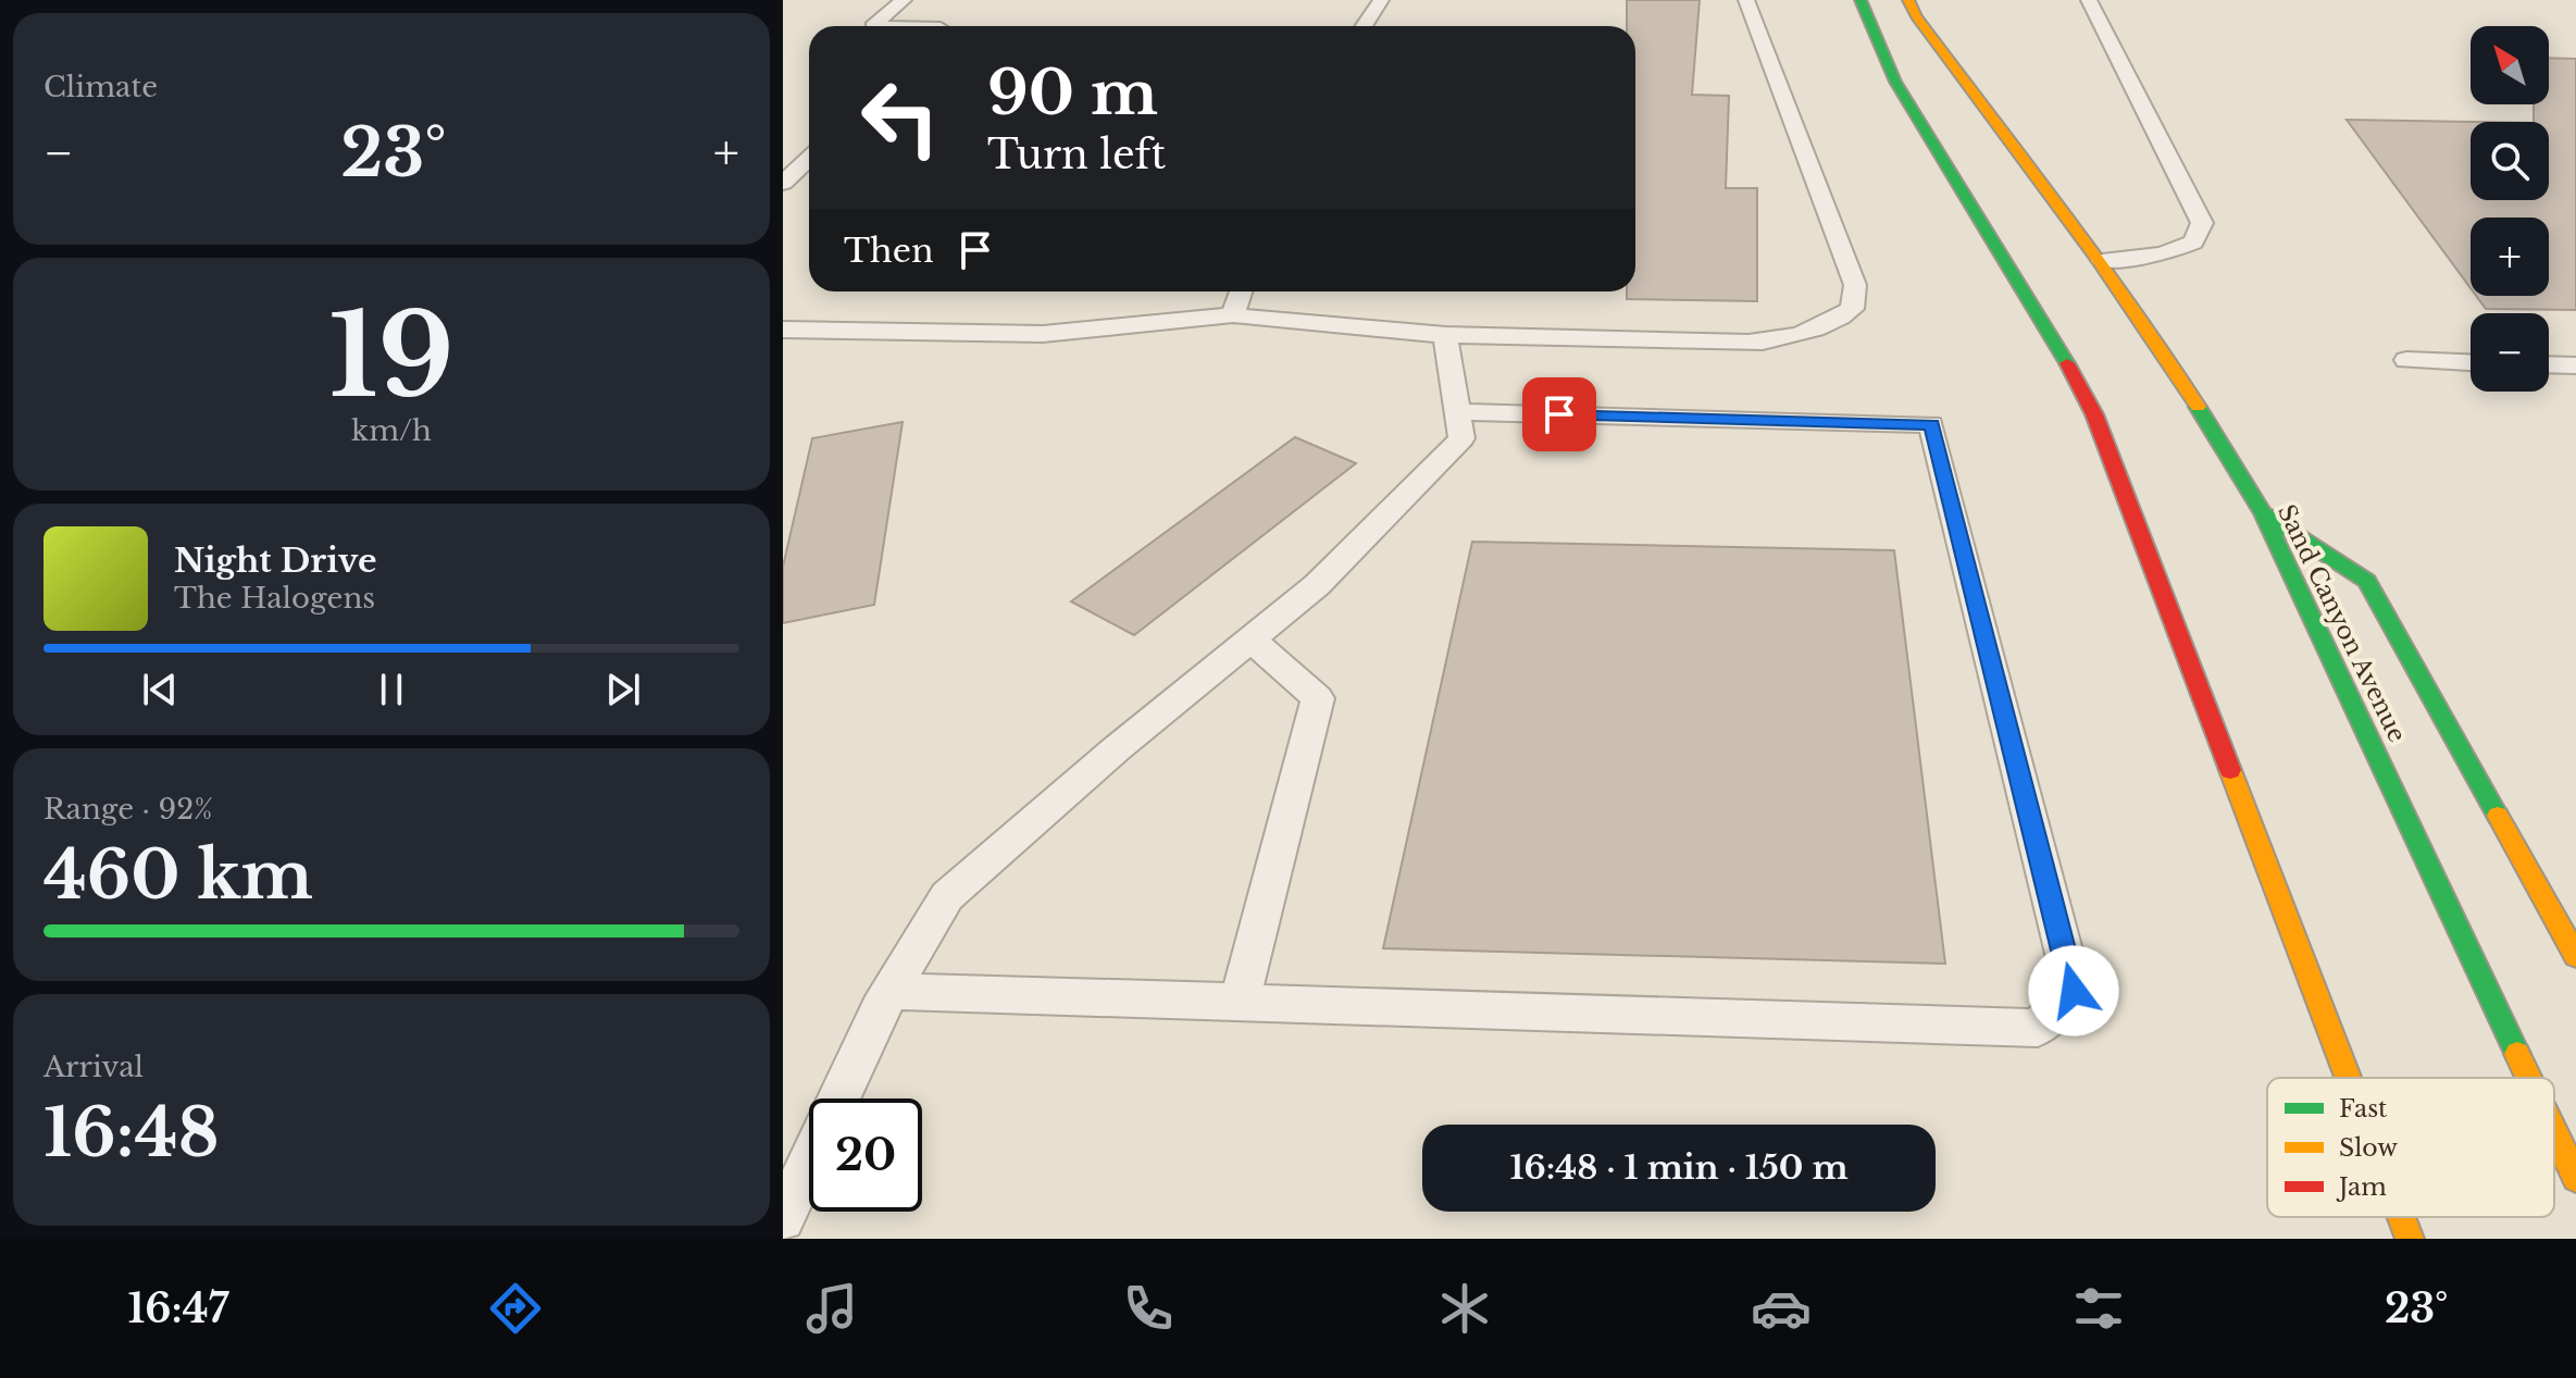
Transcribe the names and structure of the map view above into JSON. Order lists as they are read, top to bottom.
{
  "streets": {
    "main road": ["Sand Canyon Avenue"]
  },
  "legend": ["Fast", "Slow", "Jam"],
  "north": "top left",
  "page": {
    "tile": [
      "Climate",
      ["19", "km/h"],
      ["Range · 92%", "460 km"],
      ["Arrival", "16:48"]
    ],
    "map_buttons": ["+", "−"],
    "turn": ["90 m", "Turn left"],
    "heat": ["−", "23°", "+"],
    "then": "Then",
    "song": ["Night Drive", "The Halogens"],
    "limit": "20",
    "trip": "16:48 · 1 min · 150 m",
    "tabs": ["16:47", "23°"]
  }
}
